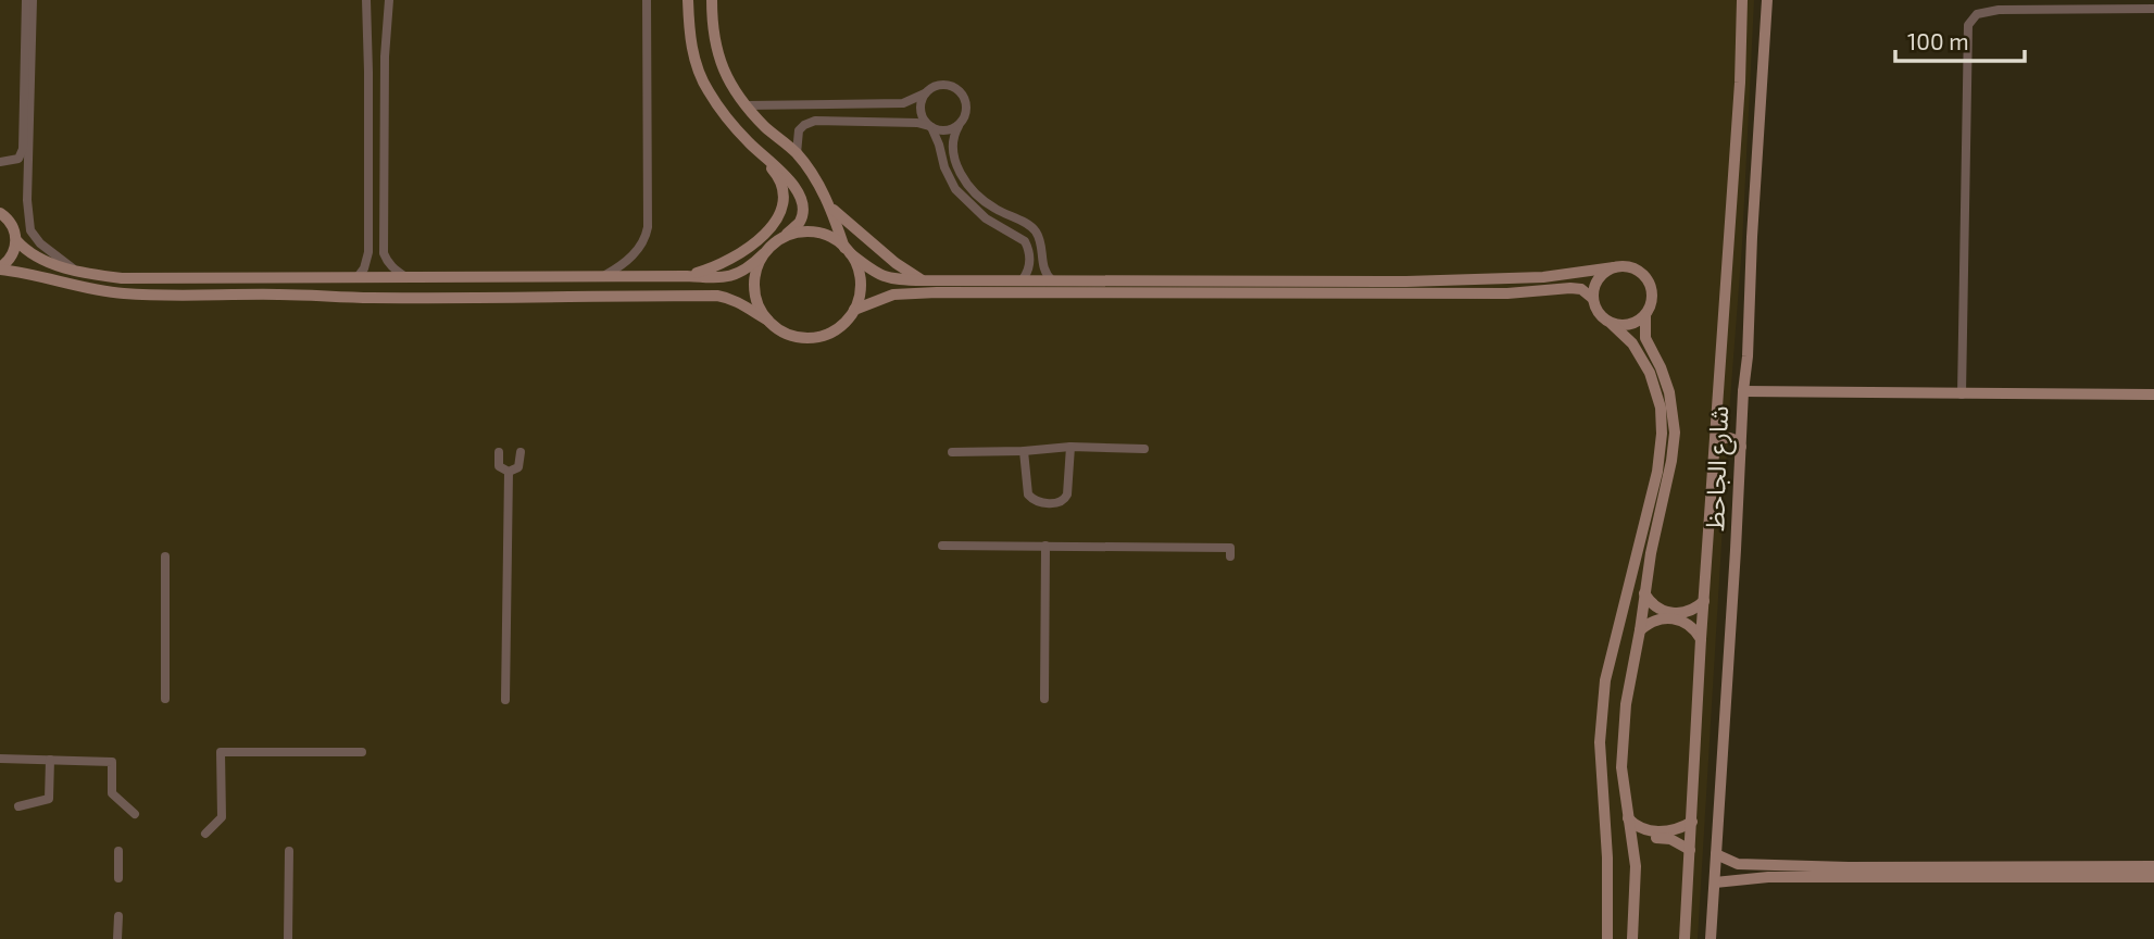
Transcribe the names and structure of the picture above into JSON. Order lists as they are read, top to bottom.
{
  "streets": {
    "street": ["شارع الجاحظ"]
  },
  "scale_bar": "100 m"
}
